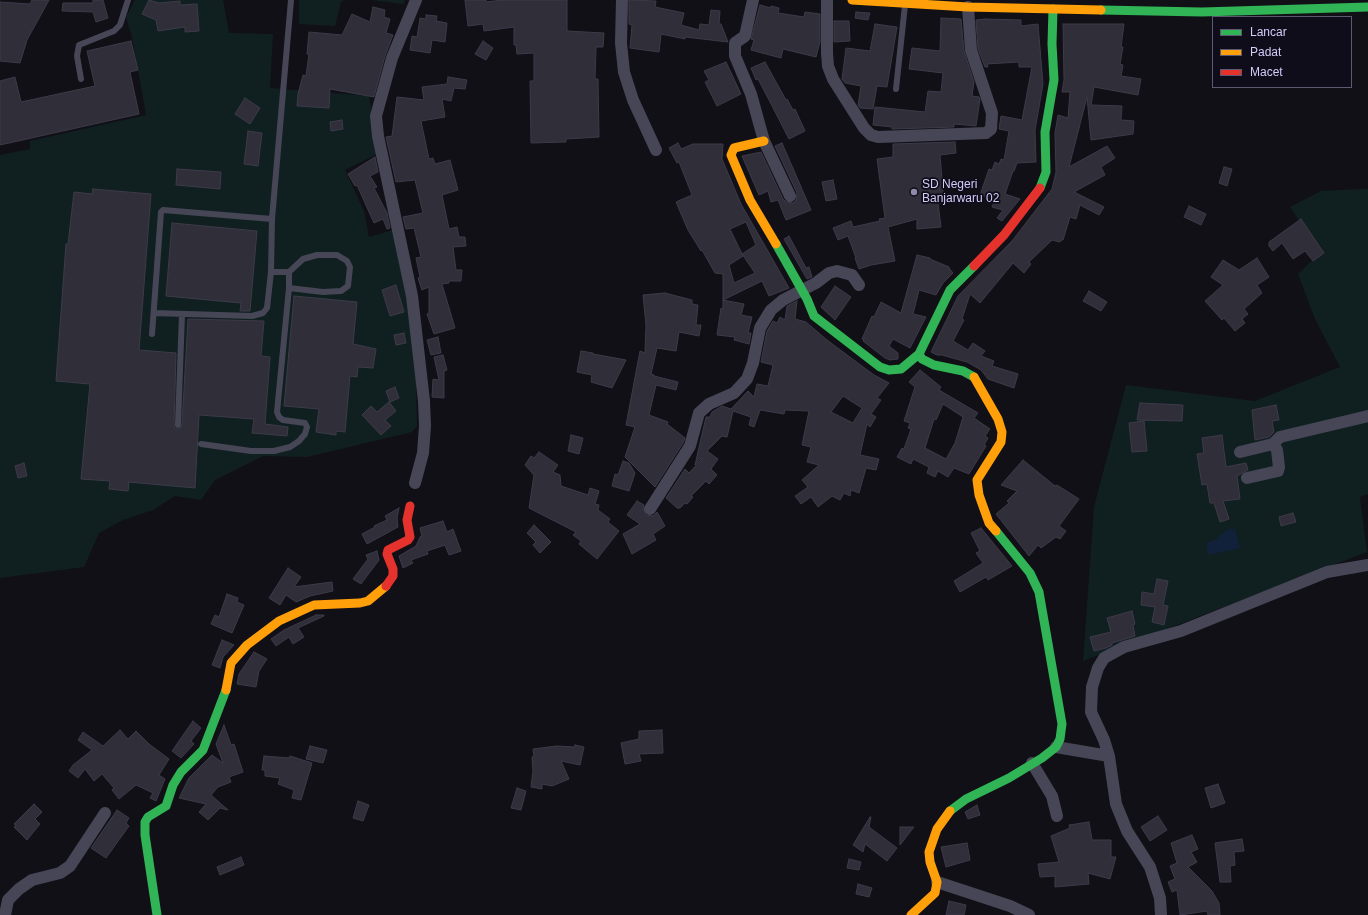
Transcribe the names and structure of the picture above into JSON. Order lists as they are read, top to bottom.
{
  "places": ["SD Negeri Banjarwaru 02"],
  "legend": ["Lancar", "Padat", "Macet"]
}
